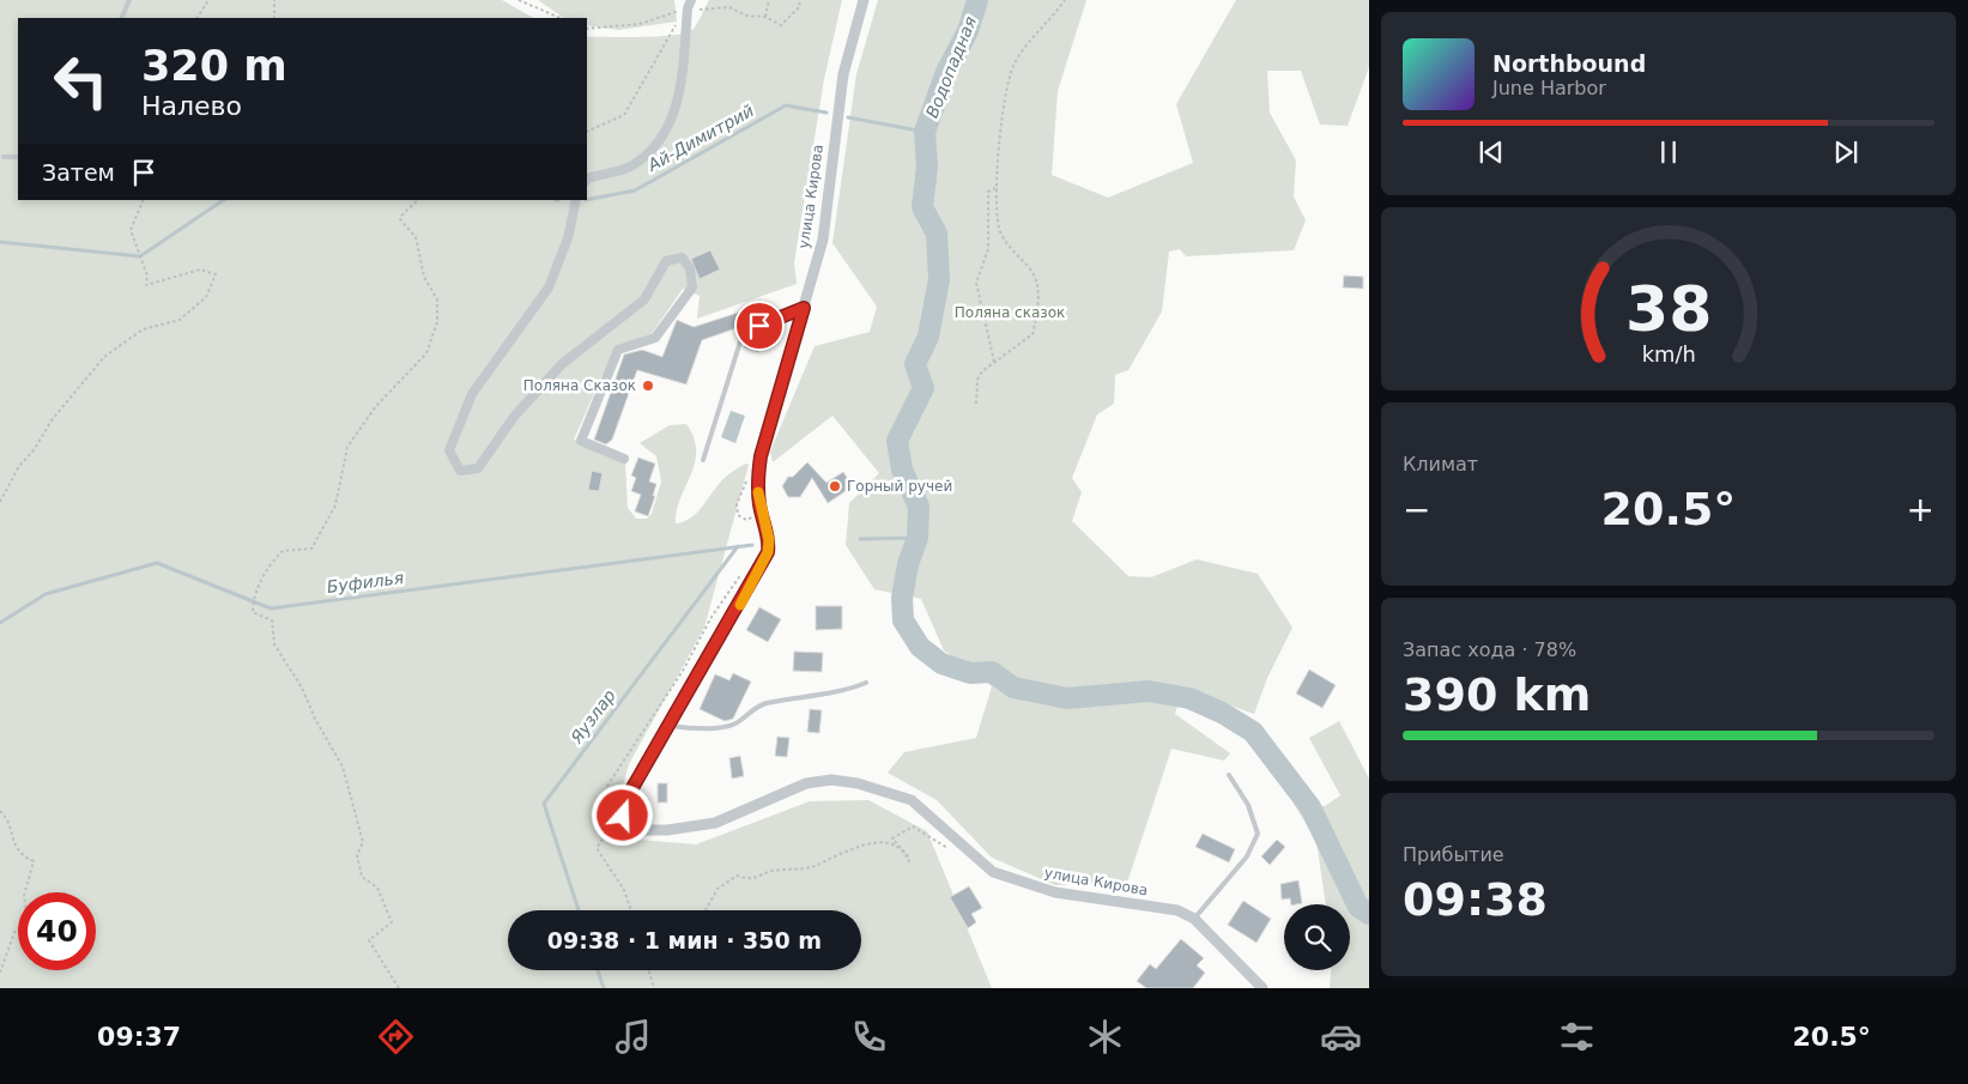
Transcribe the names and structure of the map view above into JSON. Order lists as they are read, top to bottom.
{
  "streets": {
    "street": ["улица Кирова"]
  },
  "water": [
    "Водопадная",
    "Ай-Димитрий",
    "Буфилья",
    "Яузлар"
  ],
  "parks": ["Поляна сказок"],
  "places": ["Поляна Сказок", "Горный ручей"],
  "page": {
    "turn": ["320 m", "Налево"],
    "song": ["Northbound", "June Harbor"],
    "then": "Затем",
    "tile": [
      "Климат",
      ["Запас хода · 78%", "390 km"],
      ["Прибытие", "09:38"]
    ],
    "heat": ["−", "20.5°", "+"],
    "limit": "40",
    "trip": "09:38 · 1 мин · 350 m",
    "tabs": ["09:37", "20.5°"],
    "gauge": ["38", "km/h"]
  }
}
